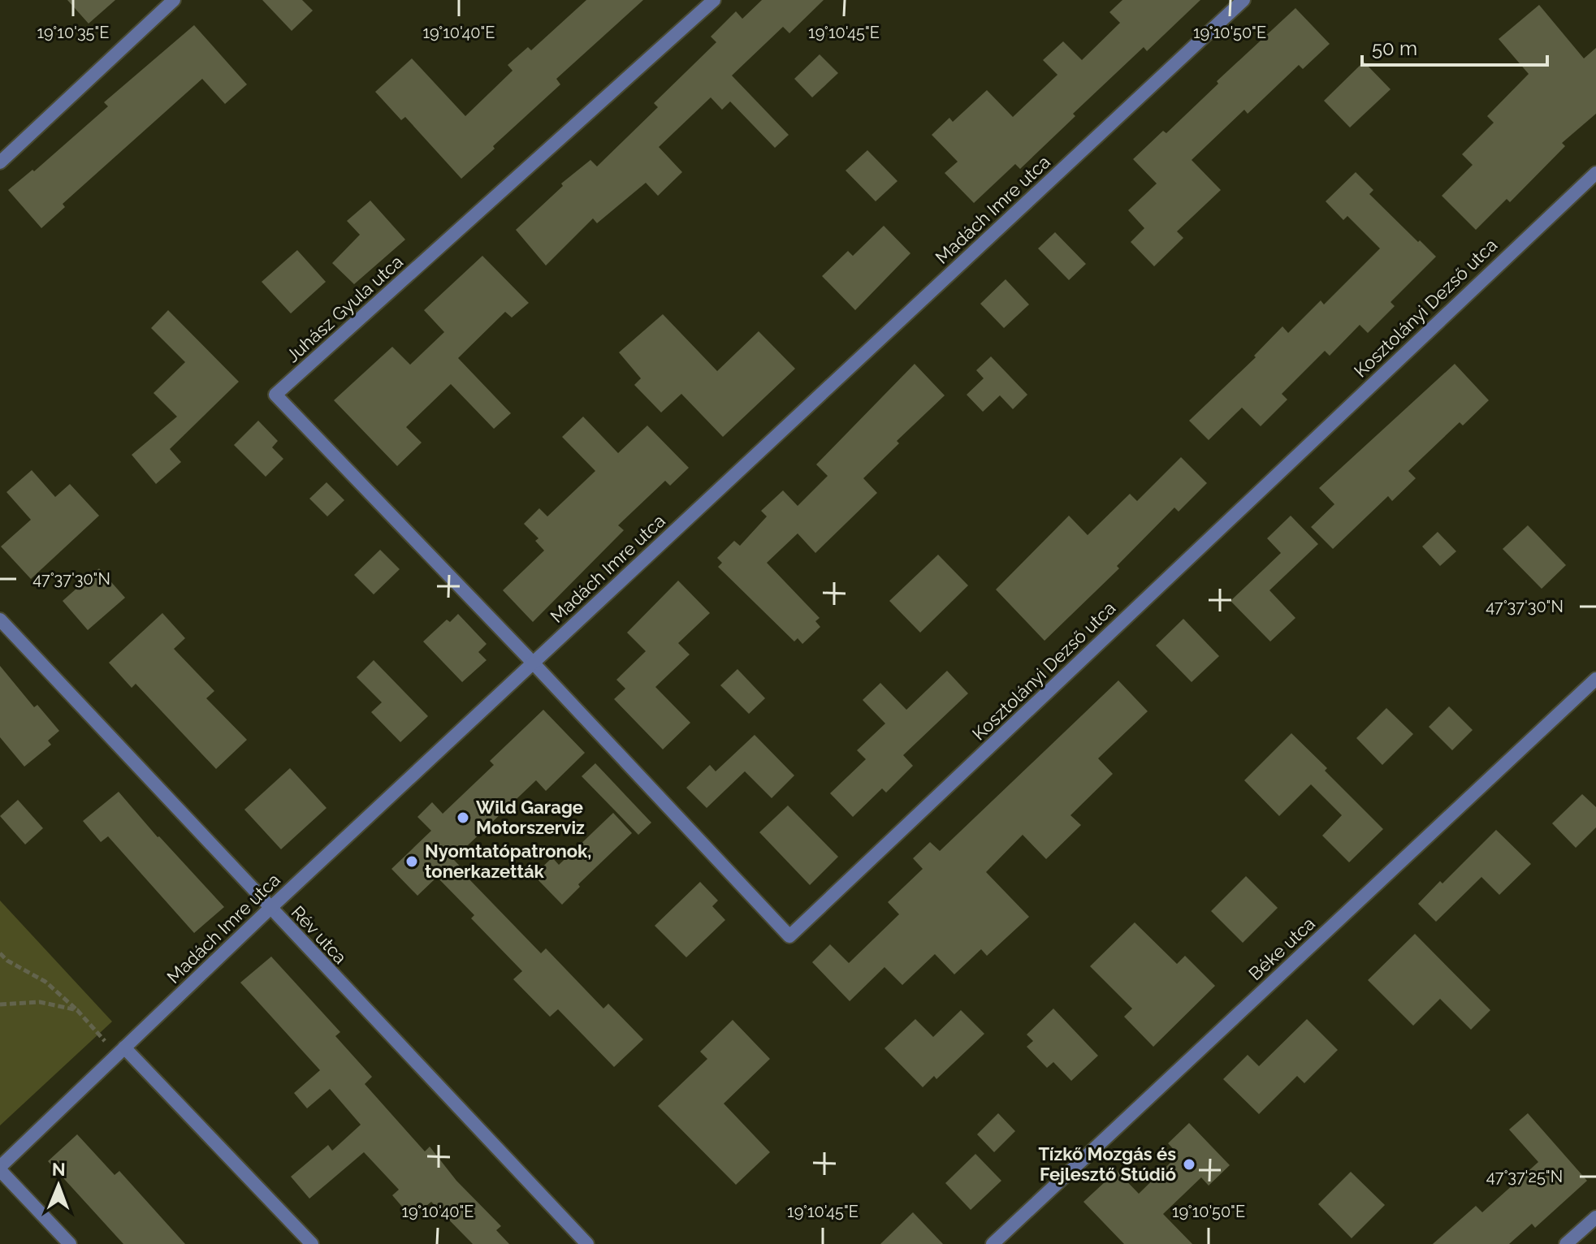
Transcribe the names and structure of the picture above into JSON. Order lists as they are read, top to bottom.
{
  "streets": {
    "street": [
      "Madách Imre utca",
      "Kosztolányi Dezső utca",
      "Juhász Gyula utca",
      "Rév utca",
      "Béke utca"
    ]
  },
  "crossings": [
    ["Madách Imre utca", "Kosztolányi Dezső utca"],
    ["Madách Imre utca", "Juhász Gyula utca"],
    ["Madách Imre utca", "Rév utca"],
    ["Kosztolányi Dezső utca", "Juhász Gyula utca"]
  ],
  "places": ["Wild Garage Motorszerviz", "Nyomtatópatronok, tonerkazetták", "Tízkő Mozgás és Fejlesztő Stúdió"],
  "scale_bar": "50 m",
  "north": "top",
  "coordinates": [
    "19°10'35\"E",
    "19°10'40\"E",
    "19°10'45\"E",
    "19°10'50\"E",
    "47°37'30\"N",
    "47°37'25\"N"
  ]
}
